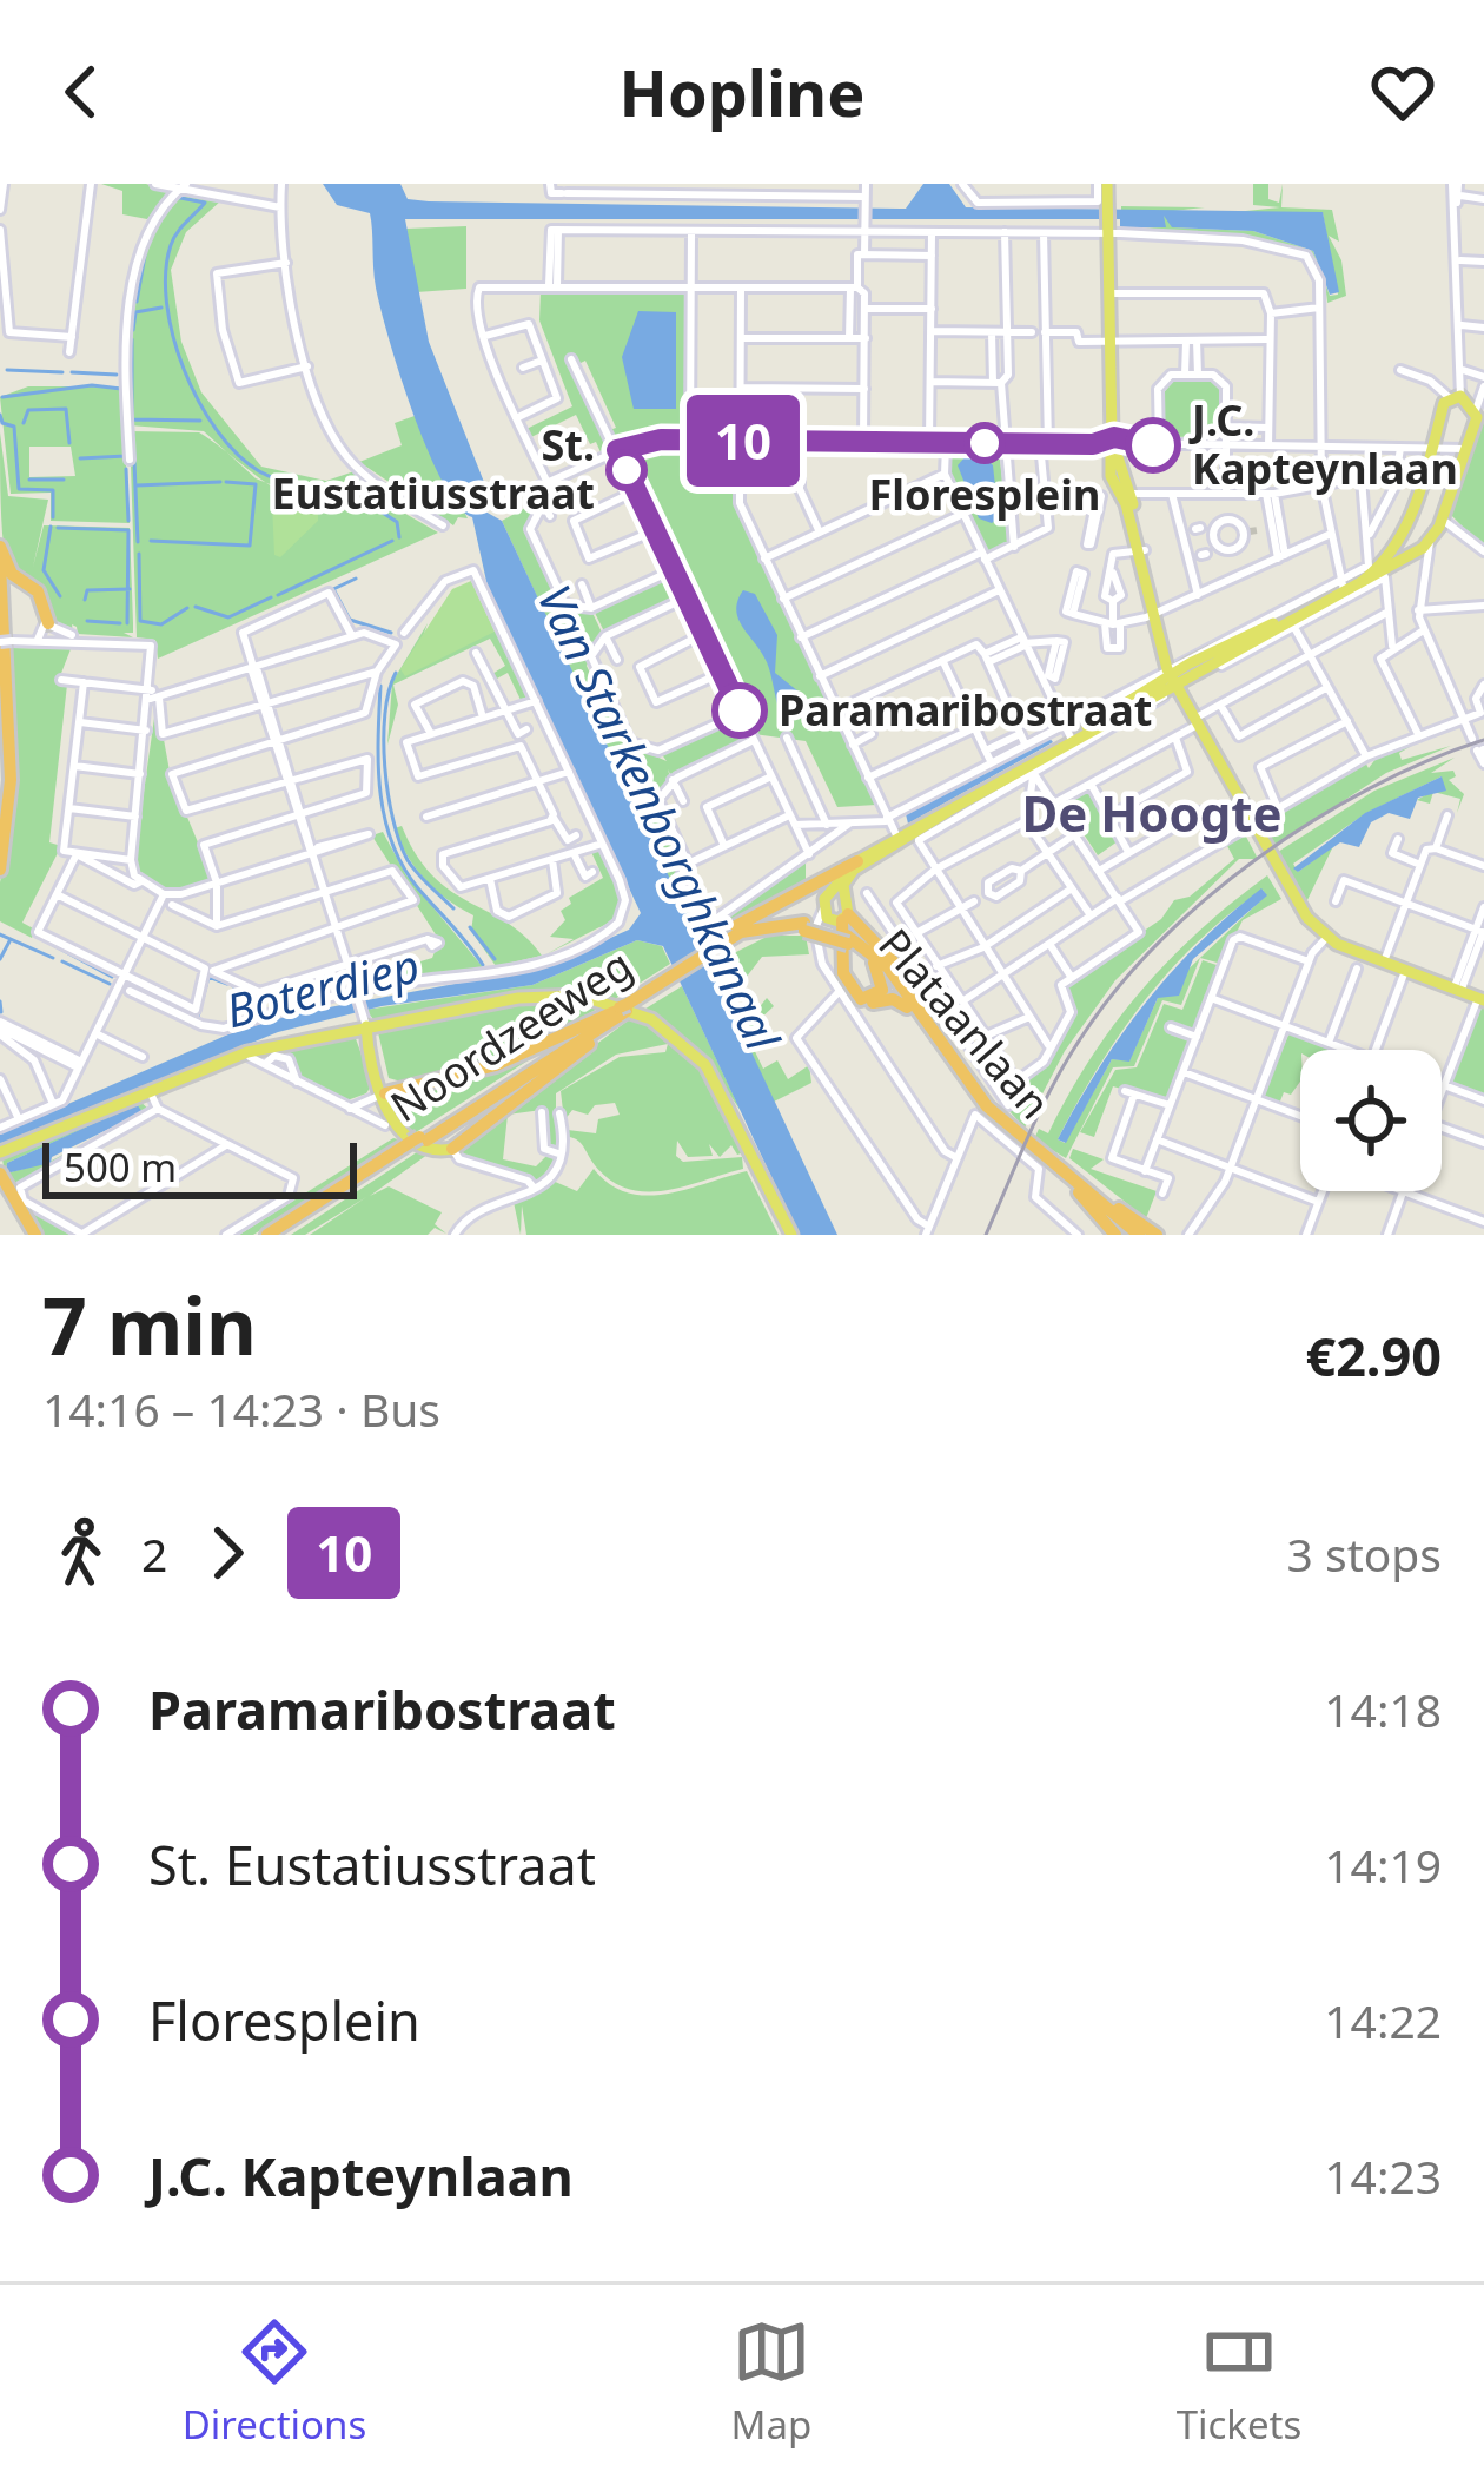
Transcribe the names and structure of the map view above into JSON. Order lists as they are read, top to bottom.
{
  "streets": {
    "highway": ["Plataanlaan", "Noordzeeweg"]
  },
  "crossings": [
    ["Plataanlaan", "Noordzeeweg"]
  ],
  "districts": ["De Hoogte"],
  "water": ["Van Starkenborghkanaal", "Boterdiep"],
  "places": [
    "Floresplein",
    "J.C. Kapteynlaan",
    "St. Eustatiusstraat",
    "Paramaribostraat"
  ],
  "lines": ["bus line 10"],
  "scale_bar": "500 m",
  "page": {
    "header": "Hopline",
    "on_map": "10",
    "scale": "500 m",
    "heading": ["7 min", "14:16 – 14:23 · Bus", "€2.90"],
    "legs": ["2", "10", "3 stops"],
    "list": [
      {
        "name": "Paramaribostraat",
        "value": "14:18"
      },
      {
        "name": "St. Eustatiusstraat",
        "value": "14:19"
      },
      {
        "name": "Floresplein",
        "value": "14:22"
      },
      {
        "name": "J.C. Kapteynlaan",
        "value": "14:23"
      }
    ],
    "tabs": ["Directions", "Map", "Tickets"]
  }
}
